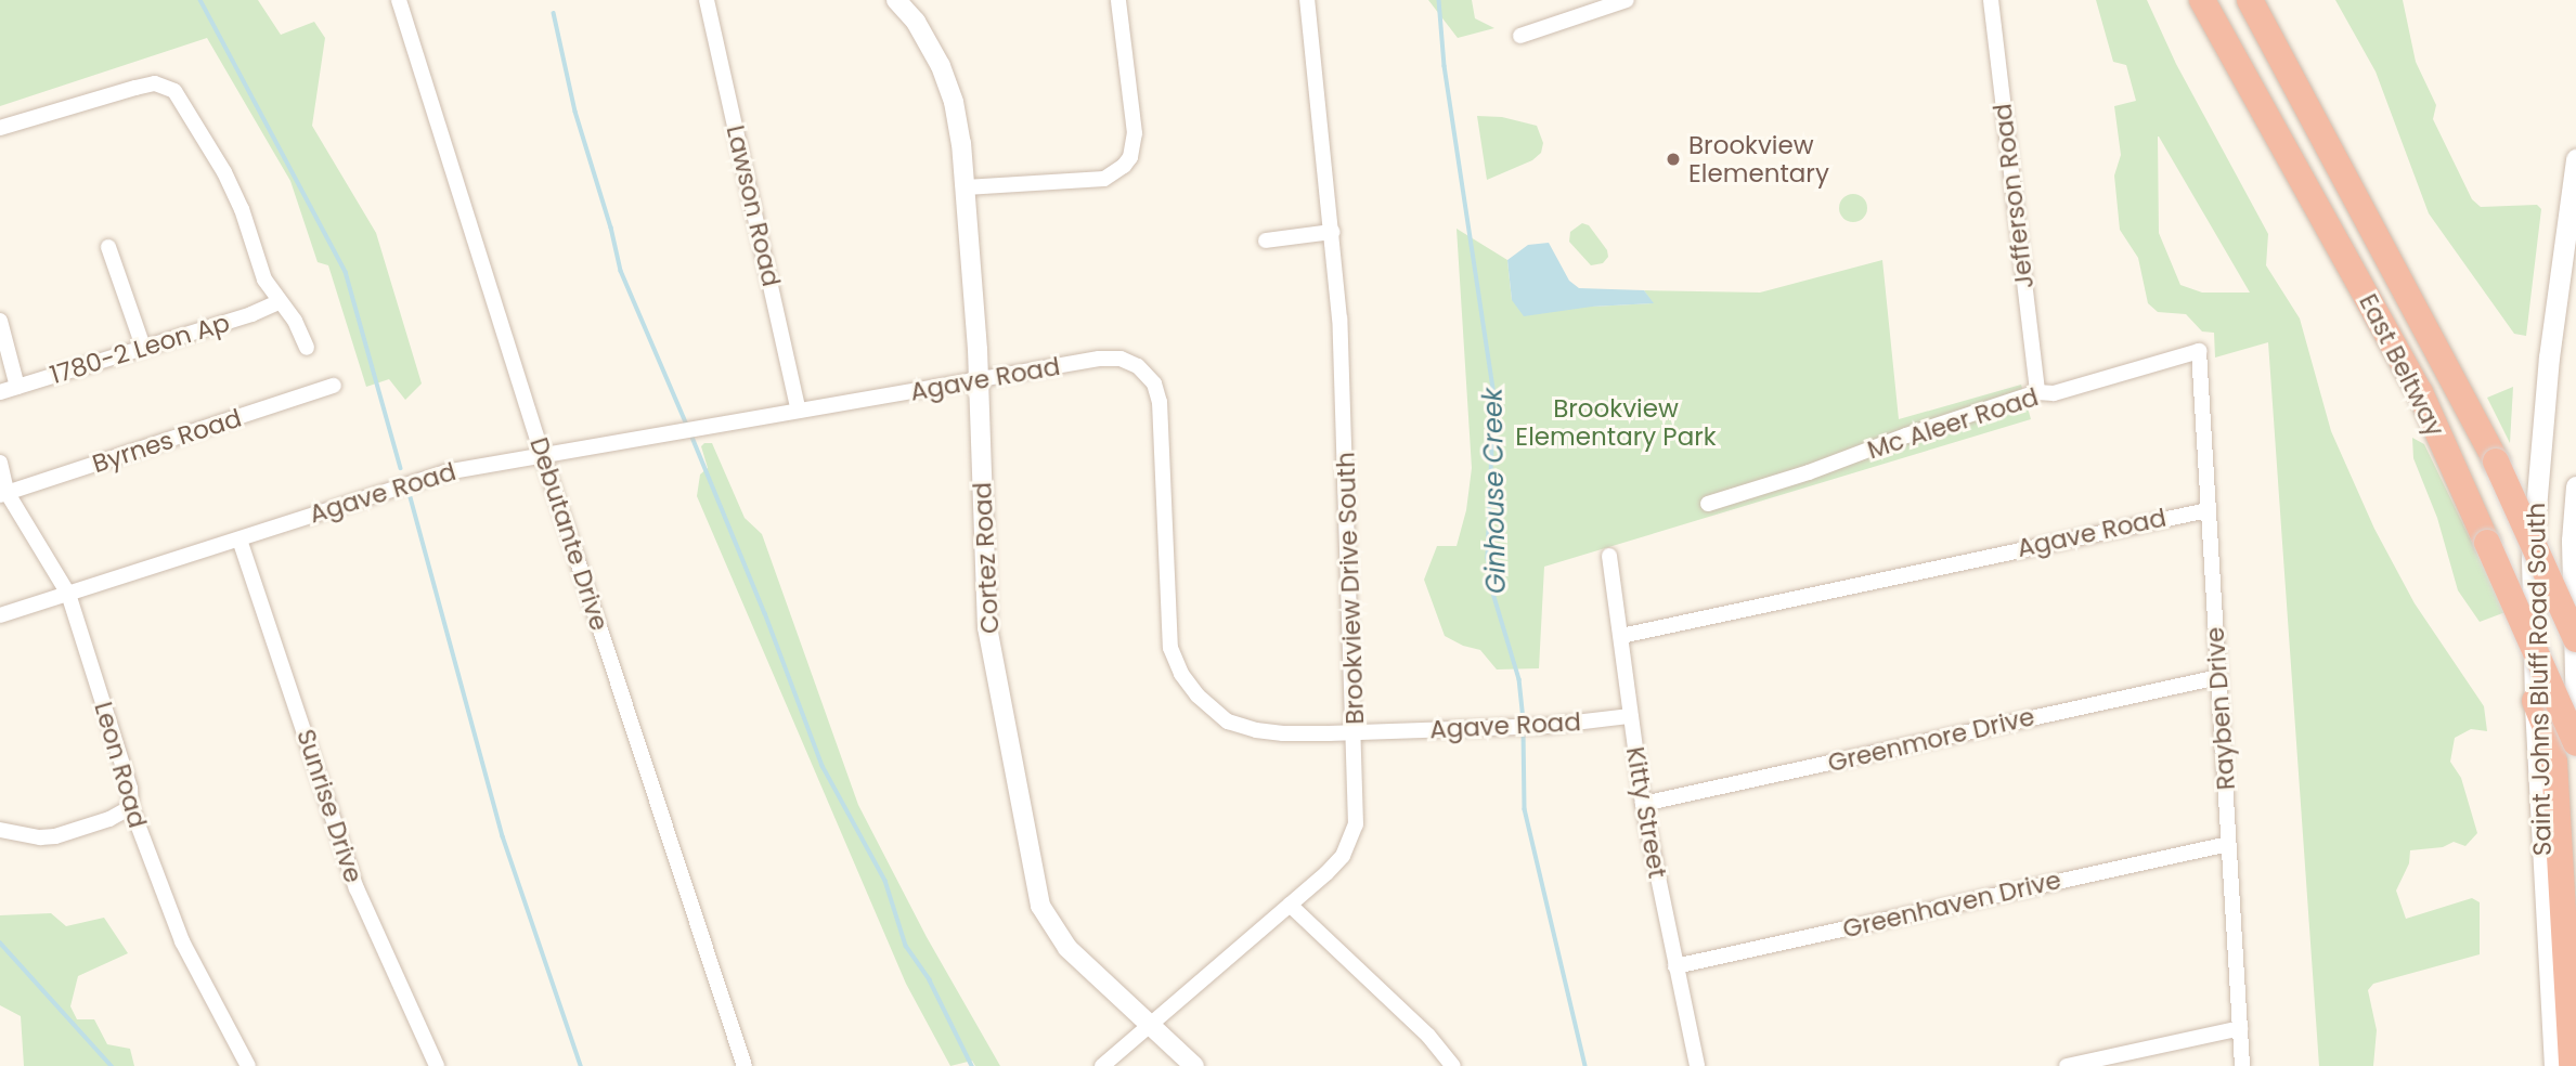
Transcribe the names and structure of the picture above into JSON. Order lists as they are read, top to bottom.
{
  "streets": {
    "highway": ["East Beltway"],
    "main road": ["Saint Johns Bluff Road South"],
    "street": [
      "Jefferson Road",
      "Lawson Road",
      "1780-2 Leon Ap",
      "Agave Road",
      "Mc Aleer Road",
      "Byrnes Road",
      "Debutante Drive",
      "Cortez Road",
      "Brookview Drive South",
      "Rayben Drive",
      "Greenmore Drive",
      "Leon Road",
      "Sunrise Drive",
      "Kitty Street",
      "Greenhaven Drive"
    ]
  },
  "crossings": [
    ["Jefferson Road", "Mc Aleer Road"],
    ["Lawson Road", "Agave Road"],
    ["Agave Road", "Debutante Drive"],
    ["Agave Road", "Cortez Road"],
    ["Agave Road", "Brookview Drive South"],
    ["Agave Road", "Rayben Drive"],
    ["Agave Road", "Leon Road"],
    ["Agave Road", "Sunrise Drive"],
    ["Agave Road", "Kitty Street"],
    ["Mc Aleer Road", "Rayben Drive"],
    ["Byrnes Road", "Leon Road"],
    ["Cortez Road", "Brookview Drive South"],
    ["Rayben Drive", "Greenmore Drive"],
    ["Rayben Drive", "Greenhaven Drive"],
    ["Greenmore Drive", "Kitty Street"],
    ["Kitty Street", "Greenhaven Drive"]
  ],
  "water": ["Ginhouse Creek"],
  "parks": ["Brookview Elementary Park"],
  "places": ["Brookview Elementary"]
}
